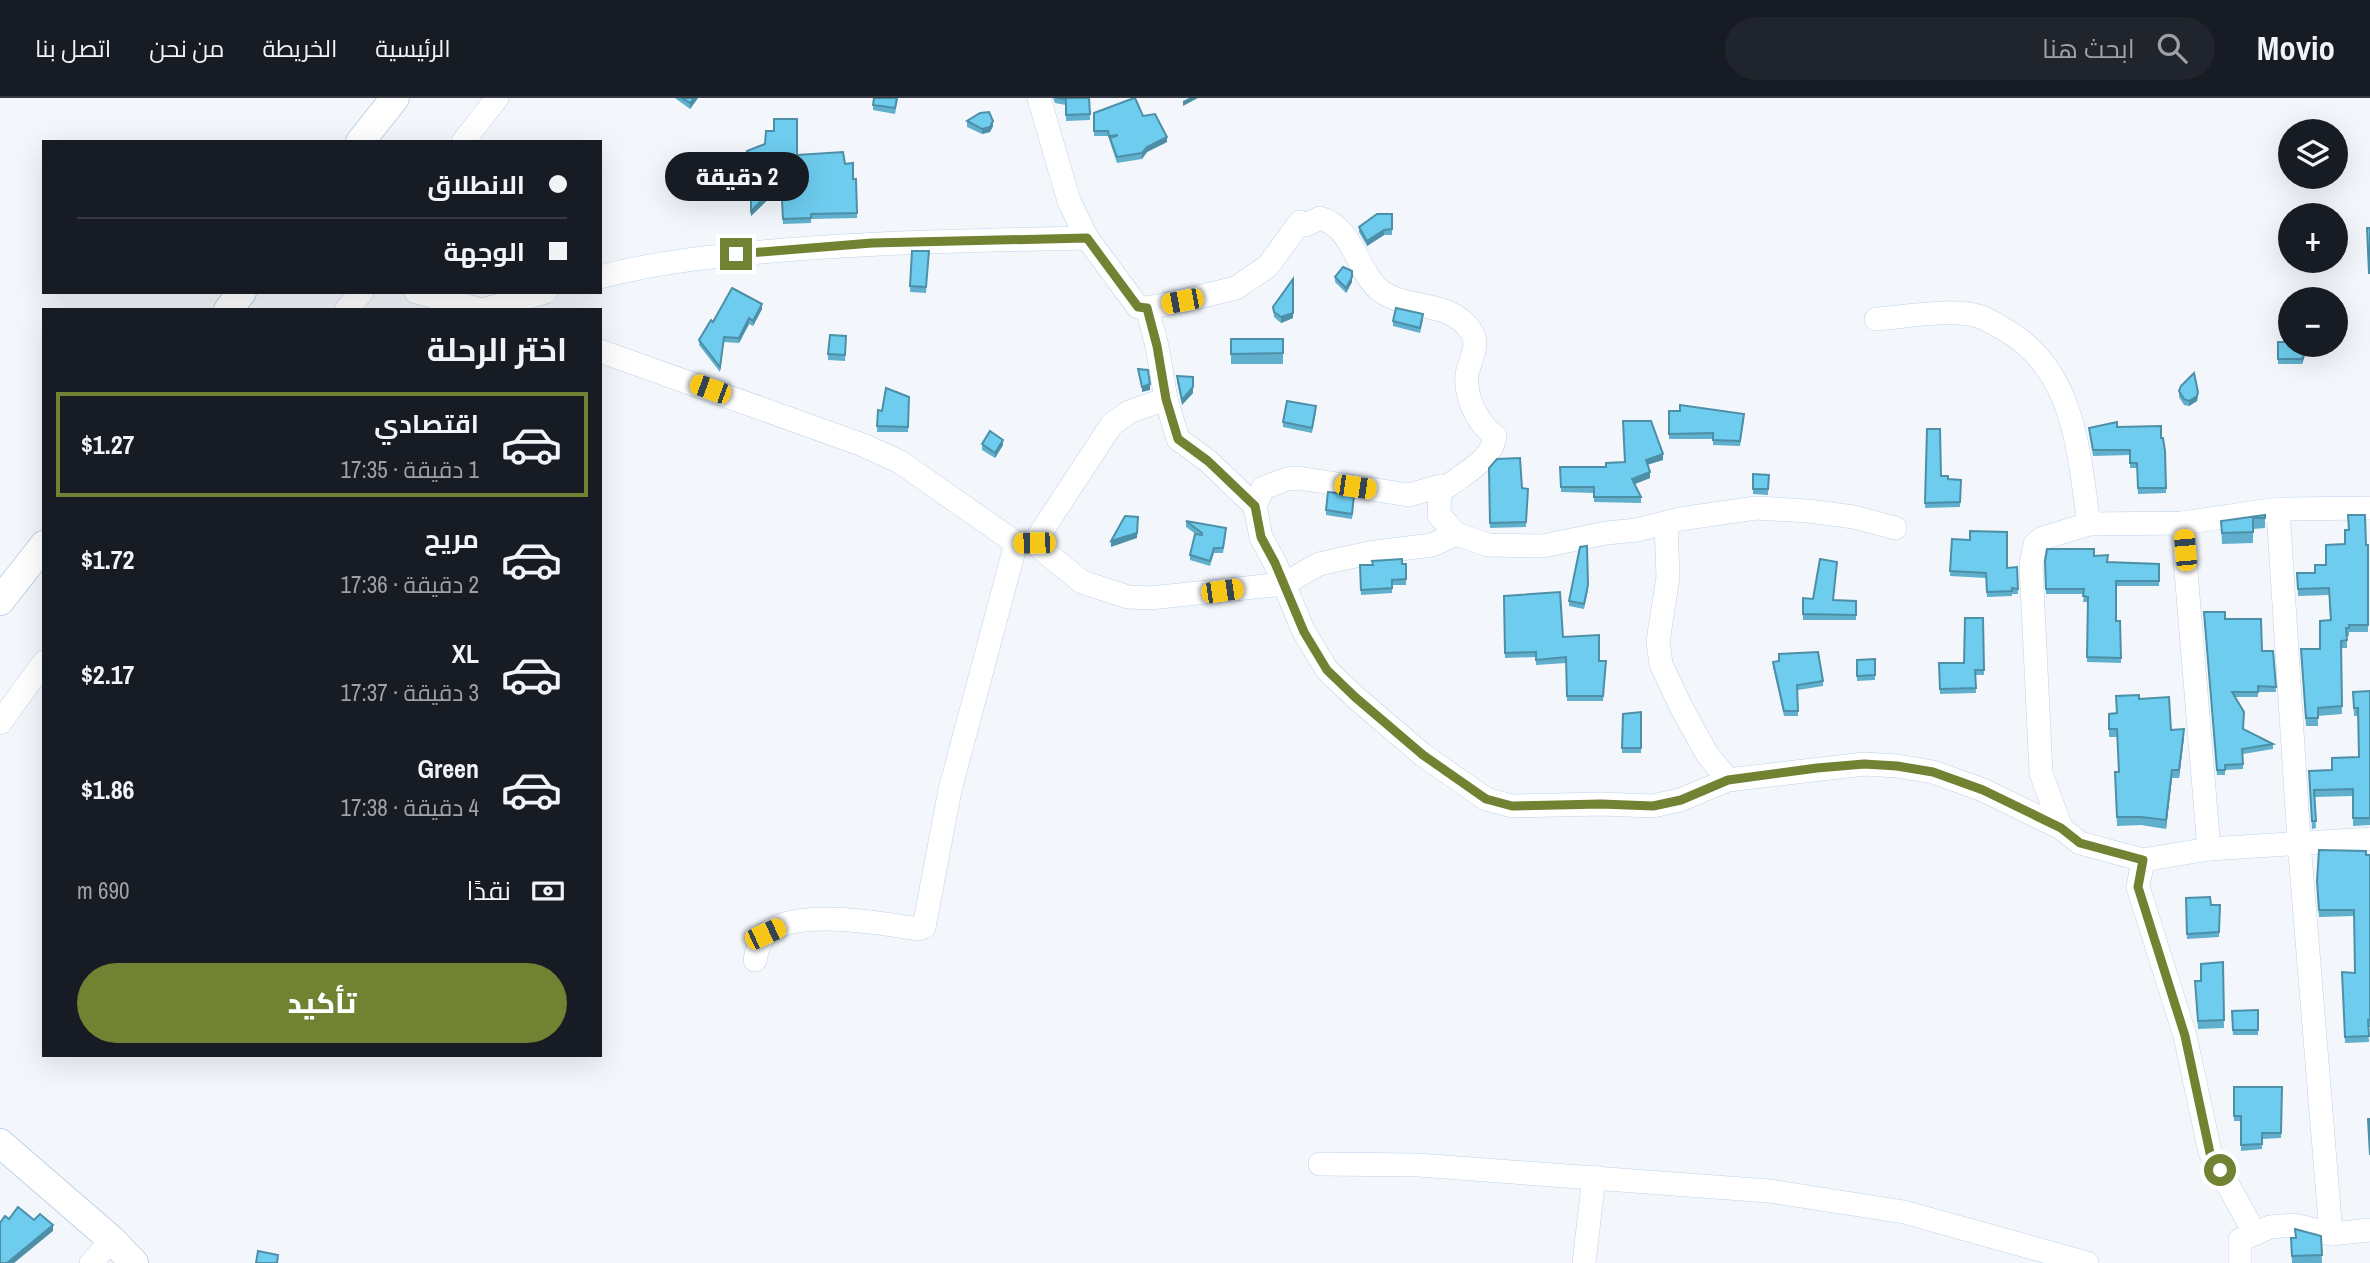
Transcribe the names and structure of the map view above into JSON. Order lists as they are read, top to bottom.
{
  "page": {
    "header": "Movio",
    "search": "ابحث هنا",
    "nav": [
      "الرئيسية",
      "الخريطة",
      "من نحن",
      "اتصل بنا"
    ],
    "map_buttons": ["+", "−"],
    "banner": ["الانطلاق", "الوجهة"],
    "bubble": "2 دقيقة",
    "heading": "اختر الرحلة",
    "list": [
      {
        "name": "اقتصادي",
        "note": "1 دقيقة · 17:35",
        "value": "$1.27"
      },
      {
        "name": "مريح",
        "note": "2 دقيقة · 17:36",
        "value": "$1.72"
      },
      {
        "name": "XL",
        "note": "3 دقيقة · 17:37",
        "value": "$2.17"
      },
      {
        "name": "Green",
        "note": "4 دقيقة · 17:38",
        "value": "$1.86"
      }
    ],
    "pay": ["نقدًا", "690 m"],
    "buttons": "تأكيد"
  }
}
